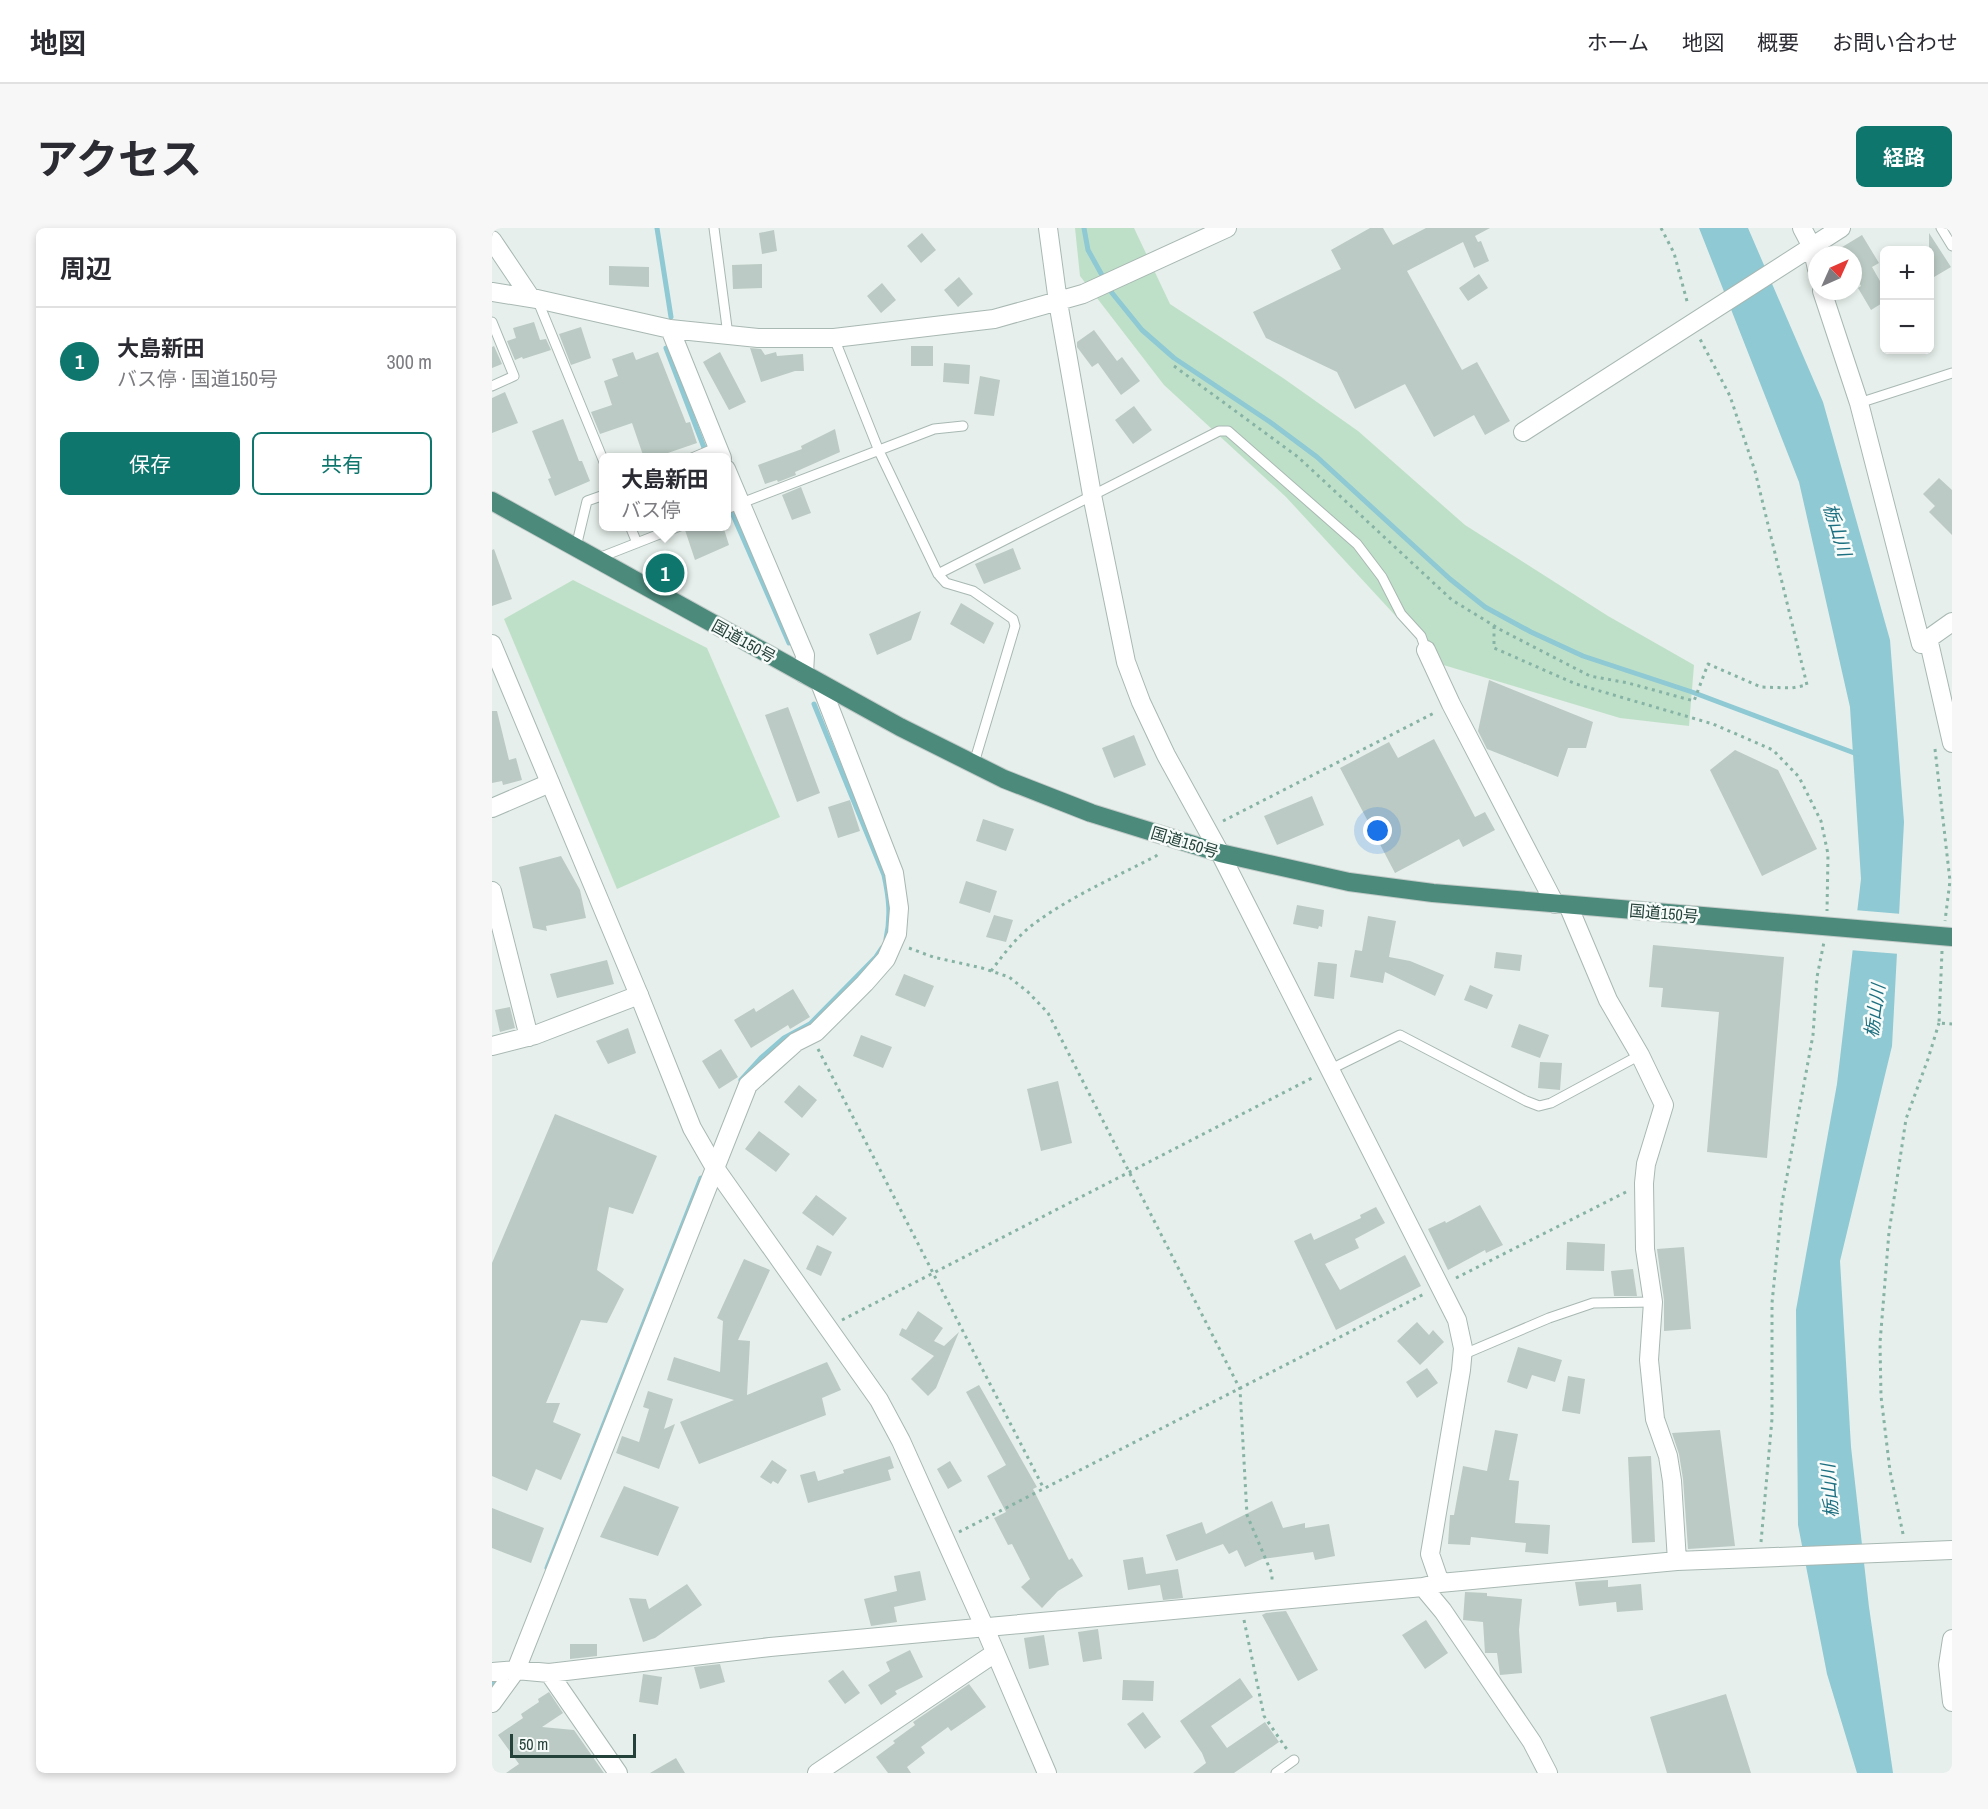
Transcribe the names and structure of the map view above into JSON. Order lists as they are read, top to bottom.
{
  "streets": {
    "highway": ["国道150号"]
  },
  "water": ["栃山川"],
  "scale_bar": "50 m",
  "north": "top right",
  "page": {
    "header": "地図",
    "nav": [
      "ホーム",
      "地図",
      "概要",
      "お問い合わせ"
    ],
    "title": "アクセス",
    "buttons": [
      "経路",
      ["保存", "共有"]
    ],
    "heading": "周辺",
    "map_buttons": ["+", "−"],
    "list": [
      {
        "mark": "1",
        "name": "大島新田",
        "note": "バス停 · 国道150号",
        "value": "300 m"
      }
    ],
    "popup": ["大島新田", "バス停"],
    "pins": "1",
    "scale": "50 m"
  }
}
